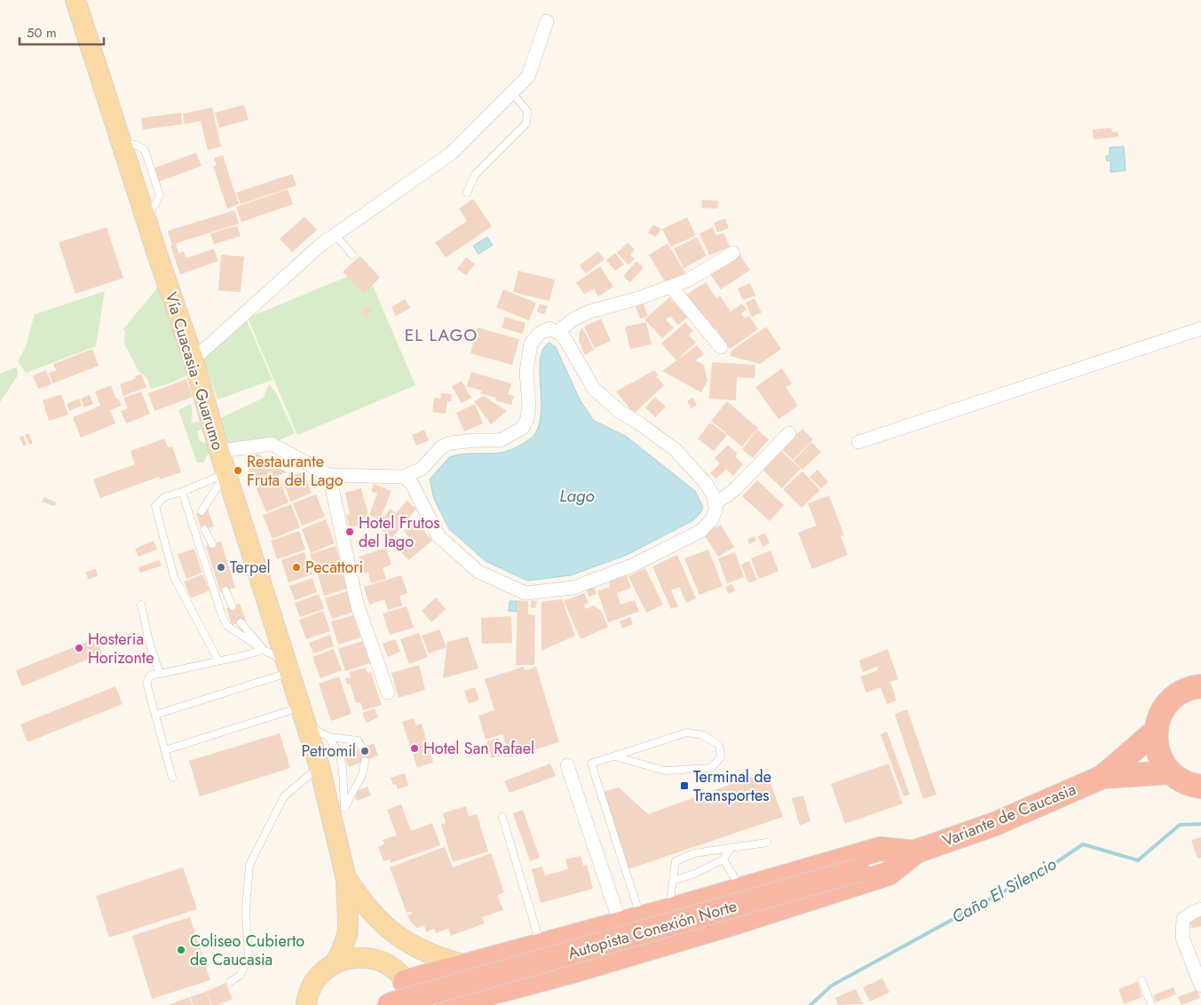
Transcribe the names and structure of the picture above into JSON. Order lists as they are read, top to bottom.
{
  "streets": {
    "highway": ["Variante de Caucasia", "Autopista Conexión Norte"],
    "main road": ["Vía Cuacasia - Guarumo"]
  },
  "crossings": [
    ["Variante de Caucasia", "Autopista Conexión Norte"]
  ],
  "districts": ["EL LAGO"],
  "water": ["Lago", "Caño El Silencio"],
  "places": {
    "other": [
      "Restaurante Fruta del Lago",
      "Hotel Frutos del lago",
      "Terpel",
      "Pecattori",
      "Hosteria Horizonte",
      "Hotel San Rafael",
      "Petromil",
      "Coliseo Cubierto de Caucasia"
    ],
    "transit": ["Terminal de Transportes"]
  },
  "scale_bar": "50 m"
}
